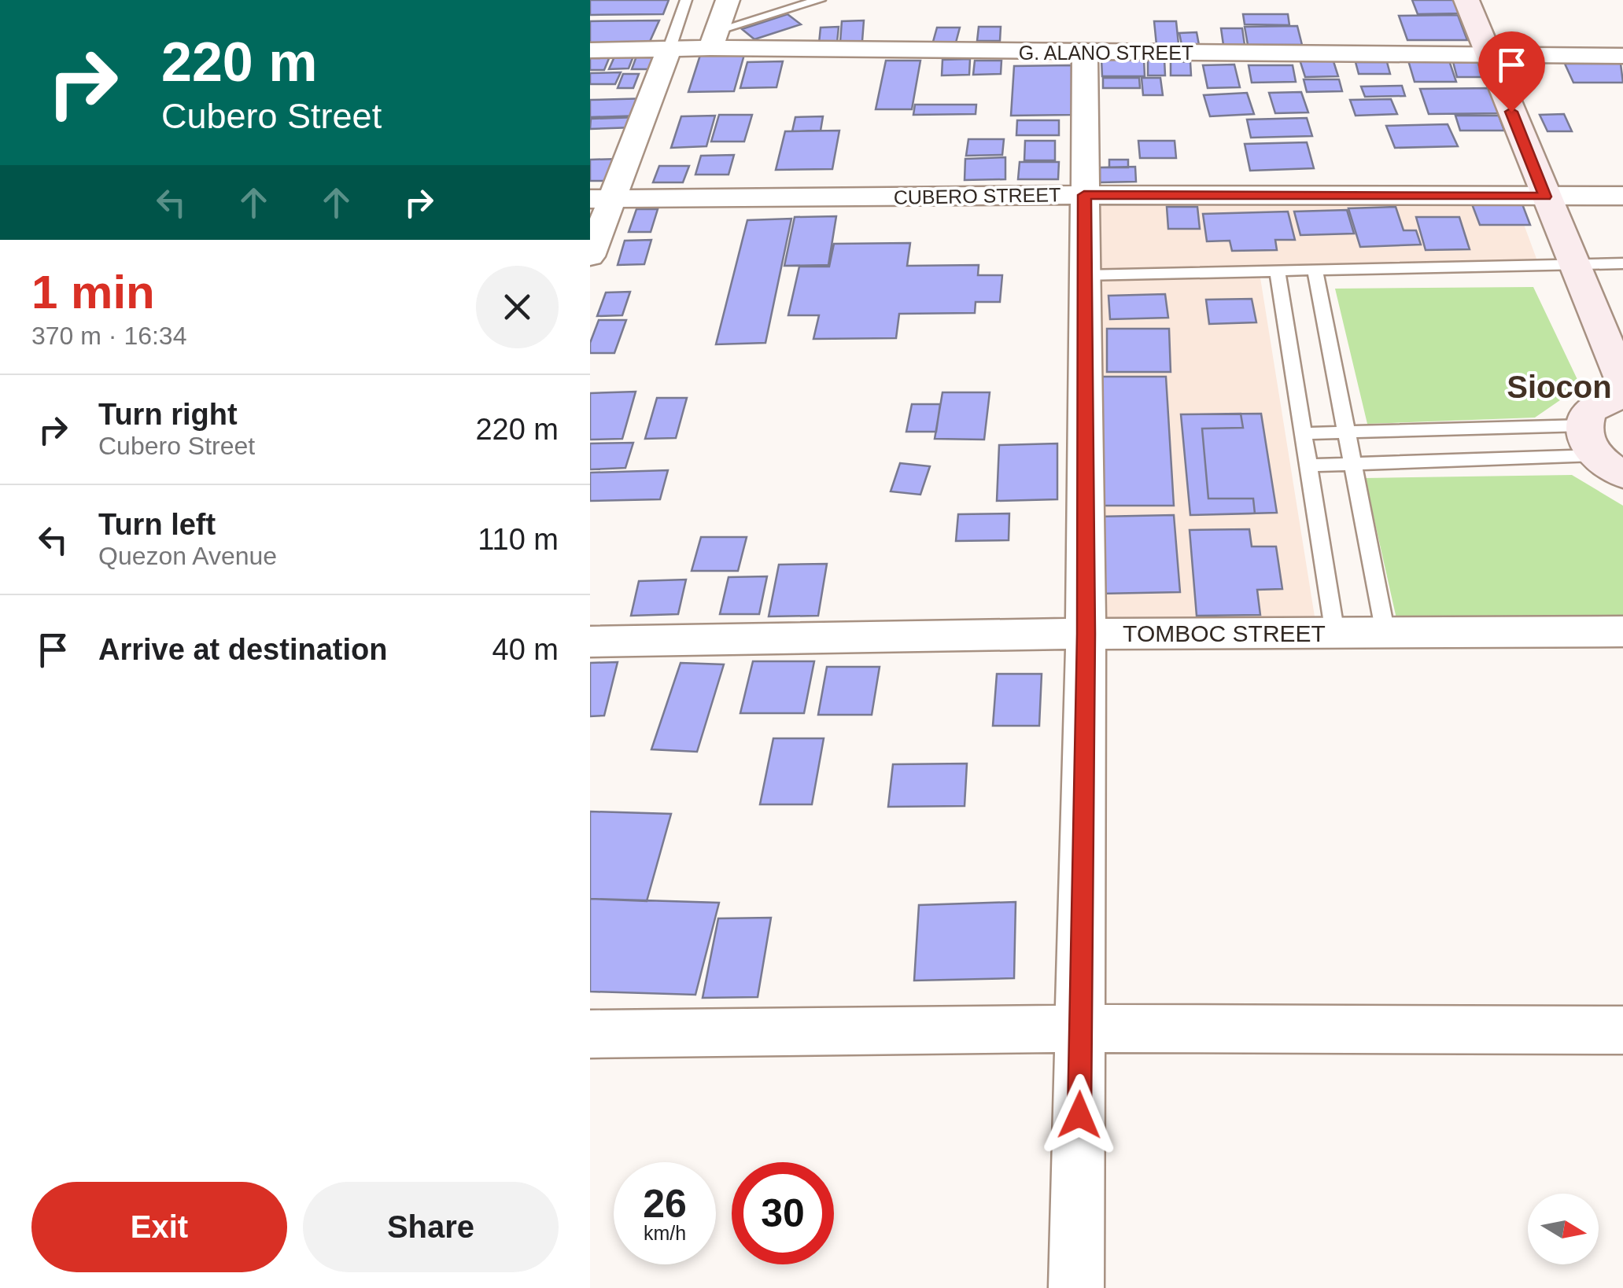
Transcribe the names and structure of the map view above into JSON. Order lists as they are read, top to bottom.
{
  "streets": {
    "street": ["G. ALANO STREET", "CUBERO STREET", "TOMBOC STREET"]
  },
  "districts": ["Siocon"],
  "north": "right",
  "page": {
    "turn": ["220 m", "Cubero Street"],
    "heading": ["1 min", "370 m · 16:34"],
    "list": [
      {
        "name": "Turn right",
        "note": "Cubero Street",
        "value": "220 m"
      },
      {
        "name": "Turn left",
        "note": "Quezon Avenue",
        "value": "110 m"
      },
      {
        "name": "Arrive at destination",
        "value": "40 m"
      }
    ],
    "speed": "26 km/h",
    "limit": "30",
    "buttons": ["Exit", "Share"]
  }
}
